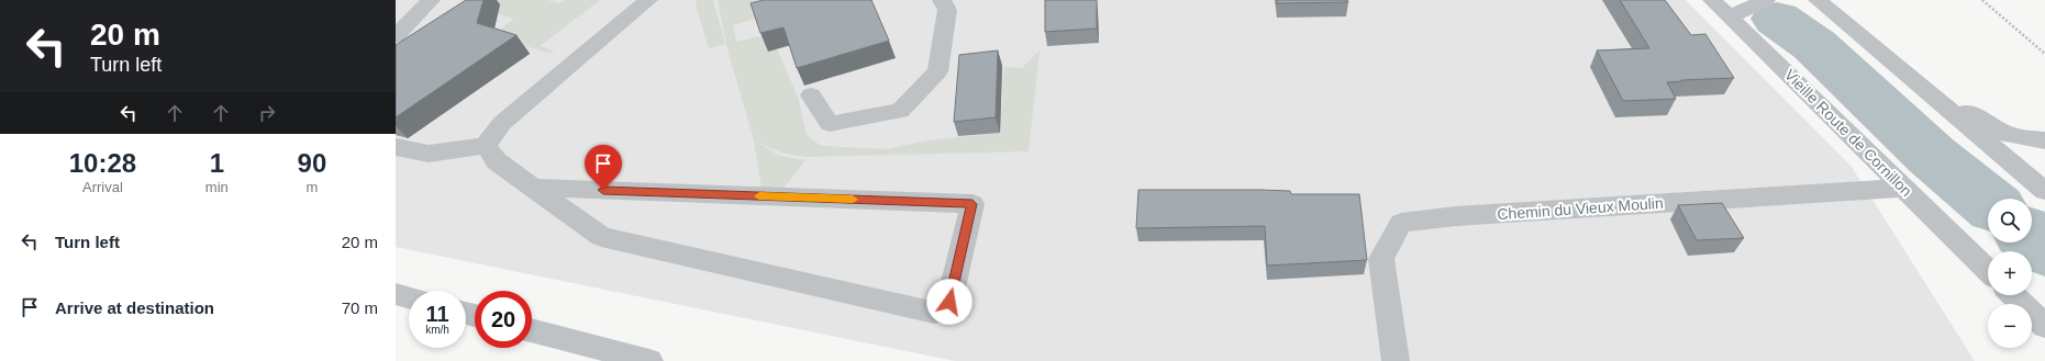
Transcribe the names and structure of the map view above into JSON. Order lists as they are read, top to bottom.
{
  "streets": {
    "street": ["Vieille Route de Cornillon", "Chemin du Vieux Moulin"]
  },
  "crossings": [
    ["Vieille Route de Cornillon", "Chemin du Vieux Moulin"]
  ],
  "page": {
    "turn": ["20 m", "Turn left"],
    "eta": [
      "10:28",
      "Arrival",
      "1",
      "min",
      "90",
      "m"
    ],
    "map_buttons": ["+", "−"],
    "list": [
      {
        "name": "Turn left",
        "value": "20 m"
      },
      {
        "name": "Arrive at destination",
        "value": "70 m"
      }
    ],
    "speed": "11 km/h",
    "limit": "20"
  }
}
